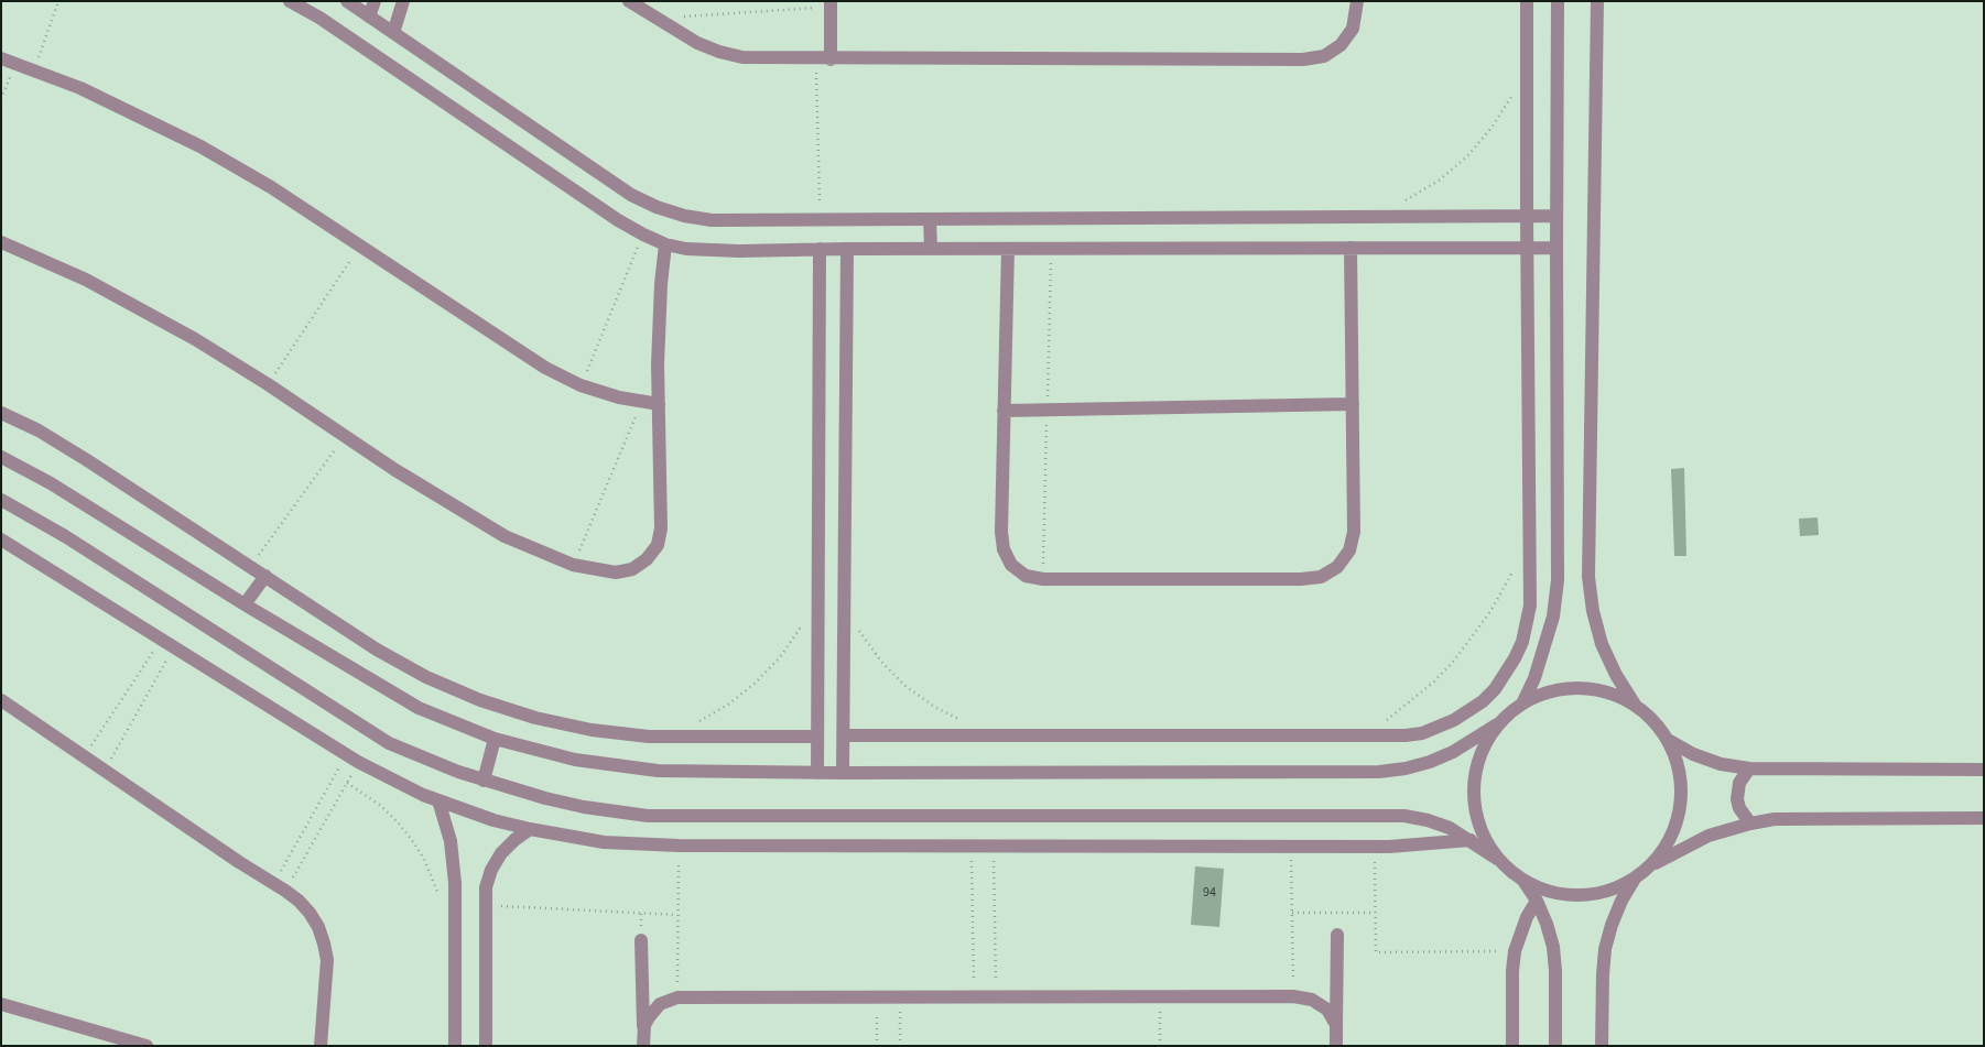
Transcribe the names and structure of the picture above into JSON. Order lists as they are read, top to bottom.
{
  "house_numbers": ["94"]
}
